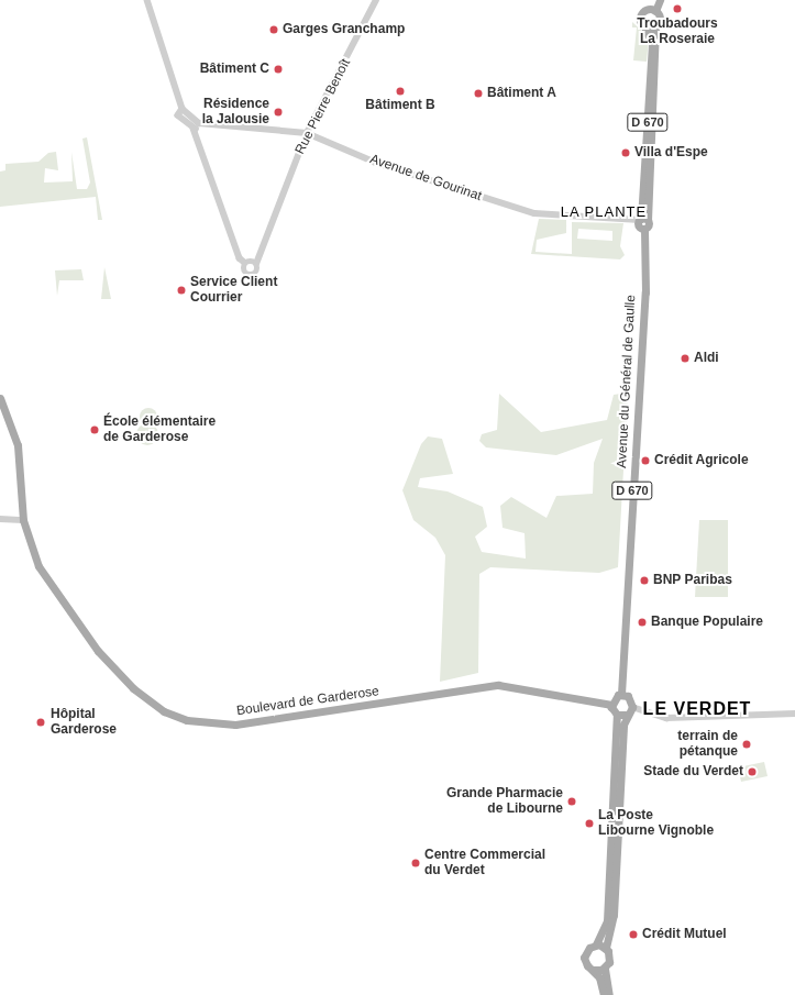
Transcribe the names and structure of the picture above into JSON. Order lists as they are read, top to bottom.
{
  "streets": {
    "main road": ["D 670", "Avenue du Général de Gaulle", "Boulevard de Garderose"],
    "street": ["Rue Pierre Benoît", "Avenue de Gourinat"]
  },
  "crossings": [
    ["Rue Pierre Benoît", "Avenue de Gourinat"],
    ["D 670", "Avenue de Gourinat"],
    ["D 670", "Avenue du Général de Gaulle"],
    ["Avenue de Gourinat", "Avenue du Général de Gaulle"],
    ["Avenue du Général de Gaulle", "Boulevard de Garderose"]
  ],
  "districts": ["LA PLANTE", "LE VERDET"],
  "places": [
    "Troubadours La Roseraie",
    "Garges Granchamp",
    "Bâtiment C",
    "Bâtiment B",
    "Bâtiment A",
    "Résidence la Jalousie",
    "Villa d'Espe",
    "Service Client Courrier",
    "Aldi",
    "École élémentaire de Garderose",
    "Crédit Agricole",
    "BNP Paribas",
    "Banque Populaire",
    "Hôpital Garderose",
    "terrain de pétanque",
    "Stade du Verdet",
    "Grande Pharmacie de Libourne",
    "La Poste Libourne Vignoble",
    "Centre Commercial du Verdet",
    "Crédit Mutuel"
  ]
}
